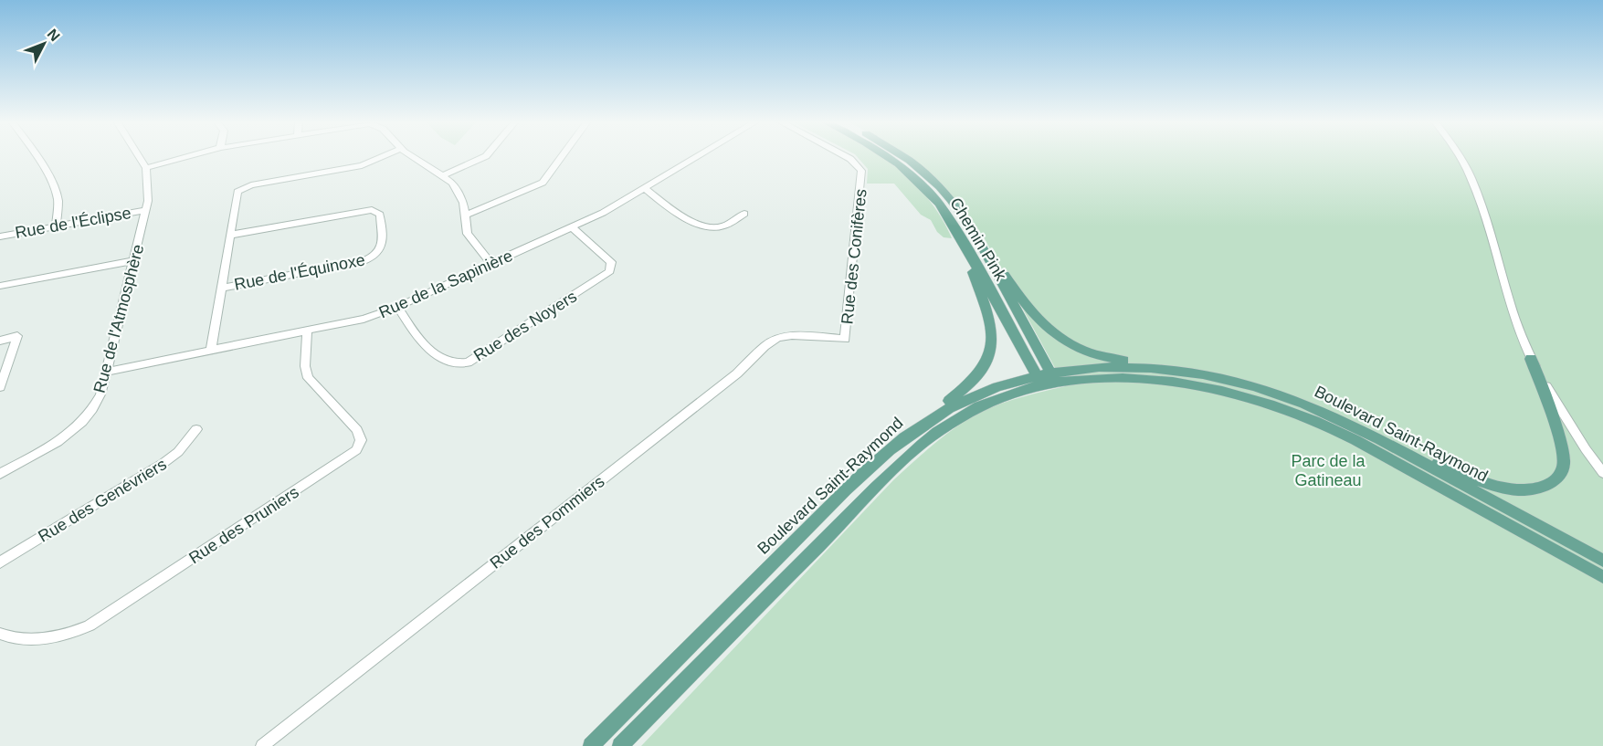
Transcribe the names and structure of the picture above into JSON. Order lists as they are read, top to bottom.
{
  "streets": {
    "main road": ["Chemin Pink", "Boulevard Saint-Raymond"],
    "street": [
      "Rue de l'Éclipse",
      "Rue des Conifères",
      "Rue de l'Équinoxe",
      "Rue de la Sapinière",
      "Rue de l'Atmosphère",
      "Rue des Noyers",
      "Rue des Genévriers",
      "Rue des Pommiers",
      "Rue des Pruniers"
    ]
  },
  "crossings": [
    ["Rue de l'Éclipse", "Rue de l'Atmosphère"],
    ["Chemin Pink", "Boulevard Saint-Raymond"],
    ["Rue des Conifères", "Rue des Pommiers"],
    ["Rue de la Sapinière", "Rue de l'Atmosphère"],
    ["Rue de la Sapinière", "Rue des Noyers"],
    ["Rue de la Sapinière", "Rue des Pruniers"]
  ],
  "parks": ["Parc de la Gatineau"],
  "north": "top right"
}
